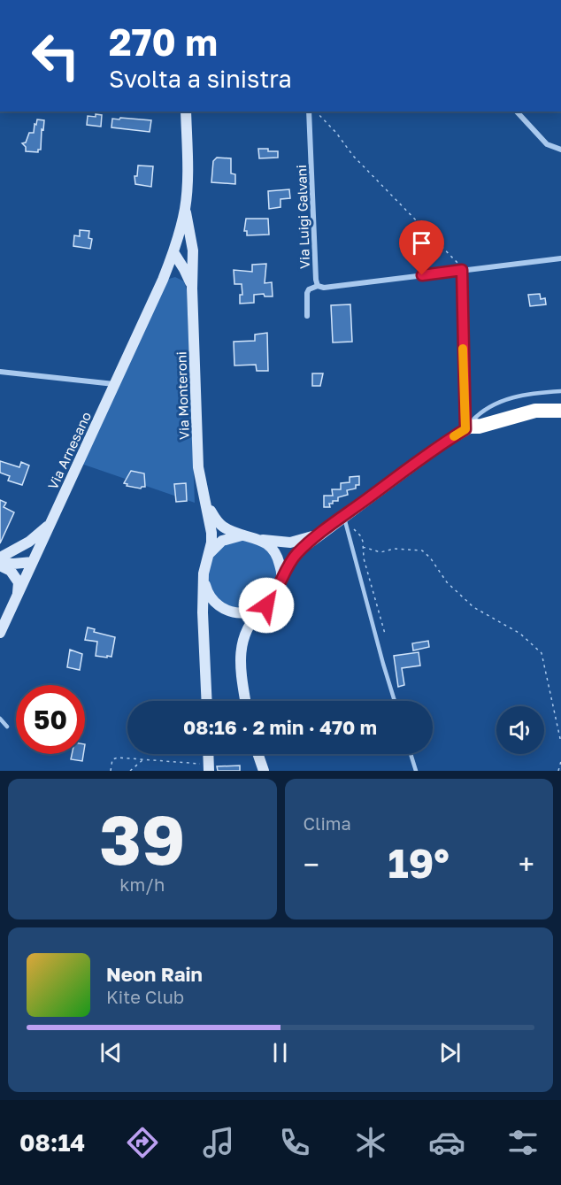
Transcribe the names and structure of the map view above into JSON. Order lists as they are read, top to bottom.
{
  "streets": {
    "main road": ["Via Monteroni", "Via Arnesano"],
    "street": ["Via Luigi Galvani"]
  },
  "crossings": [
    ["Via Monteroni", "Via Arnesano"]
  ],
  "page": {
    "turn": ["270 m", "Svolta a sinistra"],
    "limit": "50",
    "trip": "08:16 · 2 min · 470 m",
    "tile": [
      ["39", "km/h"],
      "Clima"
    ],
    "heat": ["−", "19°", "+"],
    "song": ["Neon Rain", "Kite Club"],
    "tabs": "08:14"
  }
}
